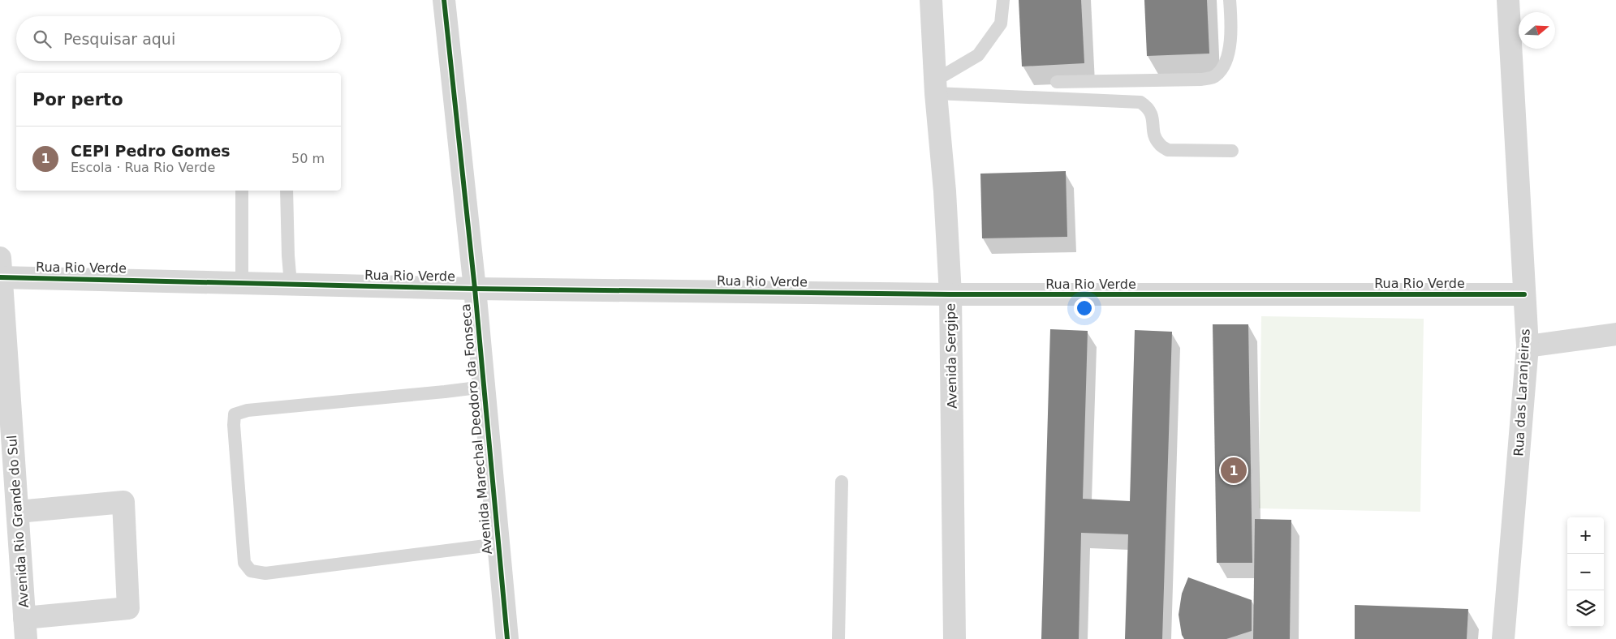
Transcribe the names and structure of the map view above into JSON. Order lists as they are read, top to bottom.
{
  "streets": {
    "street": [
      "Rua Rio Verde",
      "Avenida Sergipe",
      "Rua das Laranjeiras",
      "Avenida Marechal Deodoro da Fonseca",
      "Avenida Rio Grande do Sul"
    ]
  },
  "crossings": [
    ["Rua Rio Verde", "Avenida Sergipe"],
    ["Rua Rio Verde", "Rua das Laranjeiras"],
    ["Rua Rio Verde", "Avenida Marechal Deodoro da Fonseca"],
    ["Rua Rio Verde", "Avenida Rio Grande do Sul"]
  ],
  "north": "right",
  "page": {
    "search": "Pesquisar aqui",
    "heading": "Por perto",
    "list": [
      {
        "mark": "1",
        "name": "CEPI Pedro Gomes",
        "note": "Escola · Rua Rio Verde",
        "value": "50 m"
      }
    ],
    "pins": "1",
    "map_buttons": ["+", "−"]
  }
}
